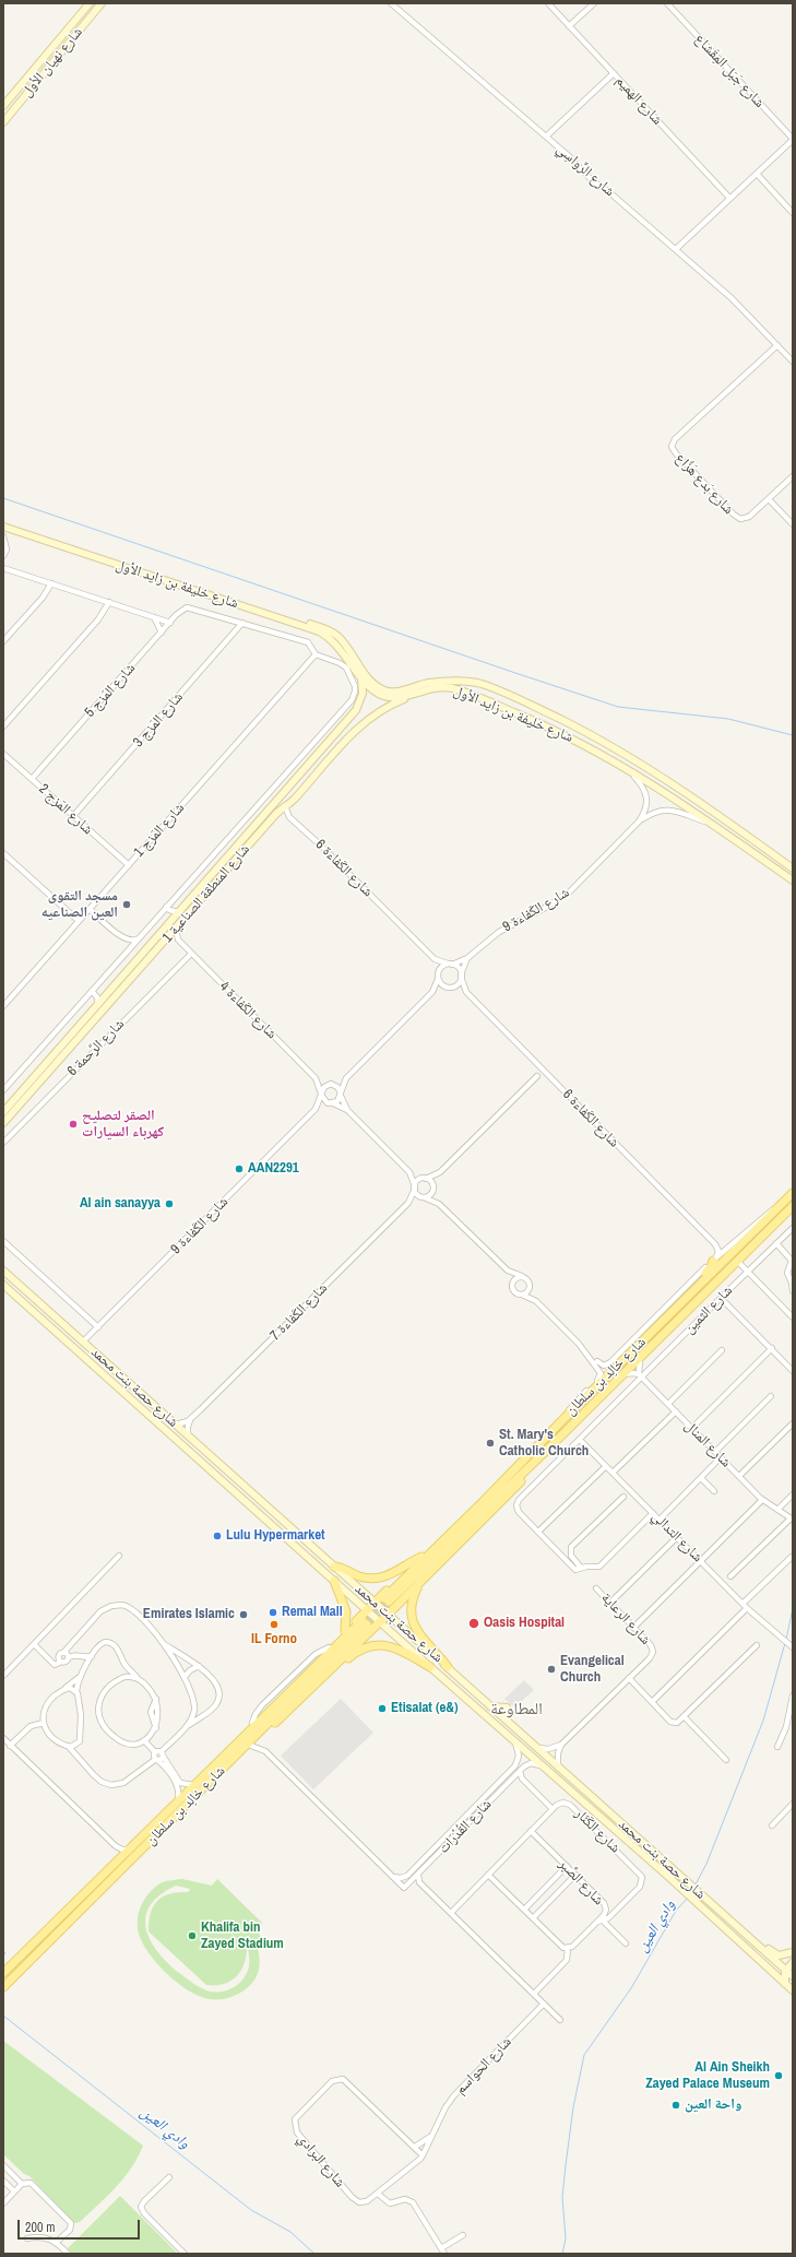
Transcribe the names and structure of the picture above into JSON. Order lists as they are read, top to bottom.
{
  "streets": {
    "main road": [
      "شارع نهيان الأول",
      "شارع خليفة بن زايد الأول",
      "شارع المنطقة الصناعية 1",
      "شارع خالِد بن سلطان",
      "شارع حصة بنت محمد"
    ],
    "street": [
      "شارع جَبَل المِقَشاع",
      "شارع الهميم",
      "شارع الرَّواسِي",
      "شارع بَدع هَزَّاع",
      "شارع المَزج 5",
      "شارع المَزج 3",
      "شارع المَزج 2",
      "شارع المَزج 1",
      "شارع الكَفاءة 6",
      "شارع الكَفاءة 9",
      "شارع الكَفاءة 4",
      "شارع الرَّحمة 6",
      "شارع الثمين",
      "شارع الكَفاءة 7",
      "شارع المنال",
      "شارع التدالي",
      "شارع الرعاية",
      "شارع القُدْرَات",
      "شارع الكَنَار",
      "شارع الصَّبر",
      "شارع الحواسم",
      "شارع البرادي"
    ]
  },
  "crossings": [
    ["شارع الرَّواسِي", "شارع بَدع هَزَّاع"],
    ["شارع خليفة بن زايد الأول", "شارع المنطقة الصناعية 1"],
    ["شارع خليفة بن زايد الأول", "شارع الكَفاءة 9"],
    ["شارع المَزج 5", "شارع المَزج 3"],
    ["شارع المَزج 5", "شارع المَزج 2"],
    ["شارع المَزج 3", "شارع المَزج 2"],
    ["شارع المَزج 2", "شارع المَزج 1"],
    ["شارع الكَفاءة 6", "شارع المنطقة الصناعية 1"],
    ["شارع الكَفاءة 6", "شارع الكَفاءة 9"],
    ["شارع الكَفاءة 9", "شارع الكَفاءة 4"],
    ["شارع الكَفاءة 9", "شارع حصة بنت محمد"],
    ["شارع الكَفاءة 4", "شارع الرَّحمة 6"],
    ["شارع الثمين", "شارع المنال"],
    ["شارع الثمين", "شارع التدالي"],
    ["شارع الكَفاءة 7", "شارع حصة بنت محمد"],
    ["شارع حصة بنت محمد", "شارع القُدْرَات"],
    ["شارع الكَنَار", "شارع الصَّبر"],
    ["شارع الحواسم", "شارع البرادي"]
  ],
  "districts": ["المطاوعة"],
  "water": ["وادي العين"],
  "places": [
    "مسجد التقوى العين الصناعيه",
    "الصقر لتصليح كهرباء السيارات",
    "AAN2291",
    "Al ain sanayya",
    "St. Mary's Catholic Church",
    "Lulu Hypermarket",
    "Remal Mall",
    "Emirates Islamic",
    "Oasis Hospital",
    "IL Forno",
    "Evangelical Church",
    "Etisalat (e&)",
    "Khalifa bin Zayed Stadium",
    "Al Ain Sheikh Zayed Palace Museum",
    "واحة العين"
  ],
  "scale_bar": "200 m"
}
